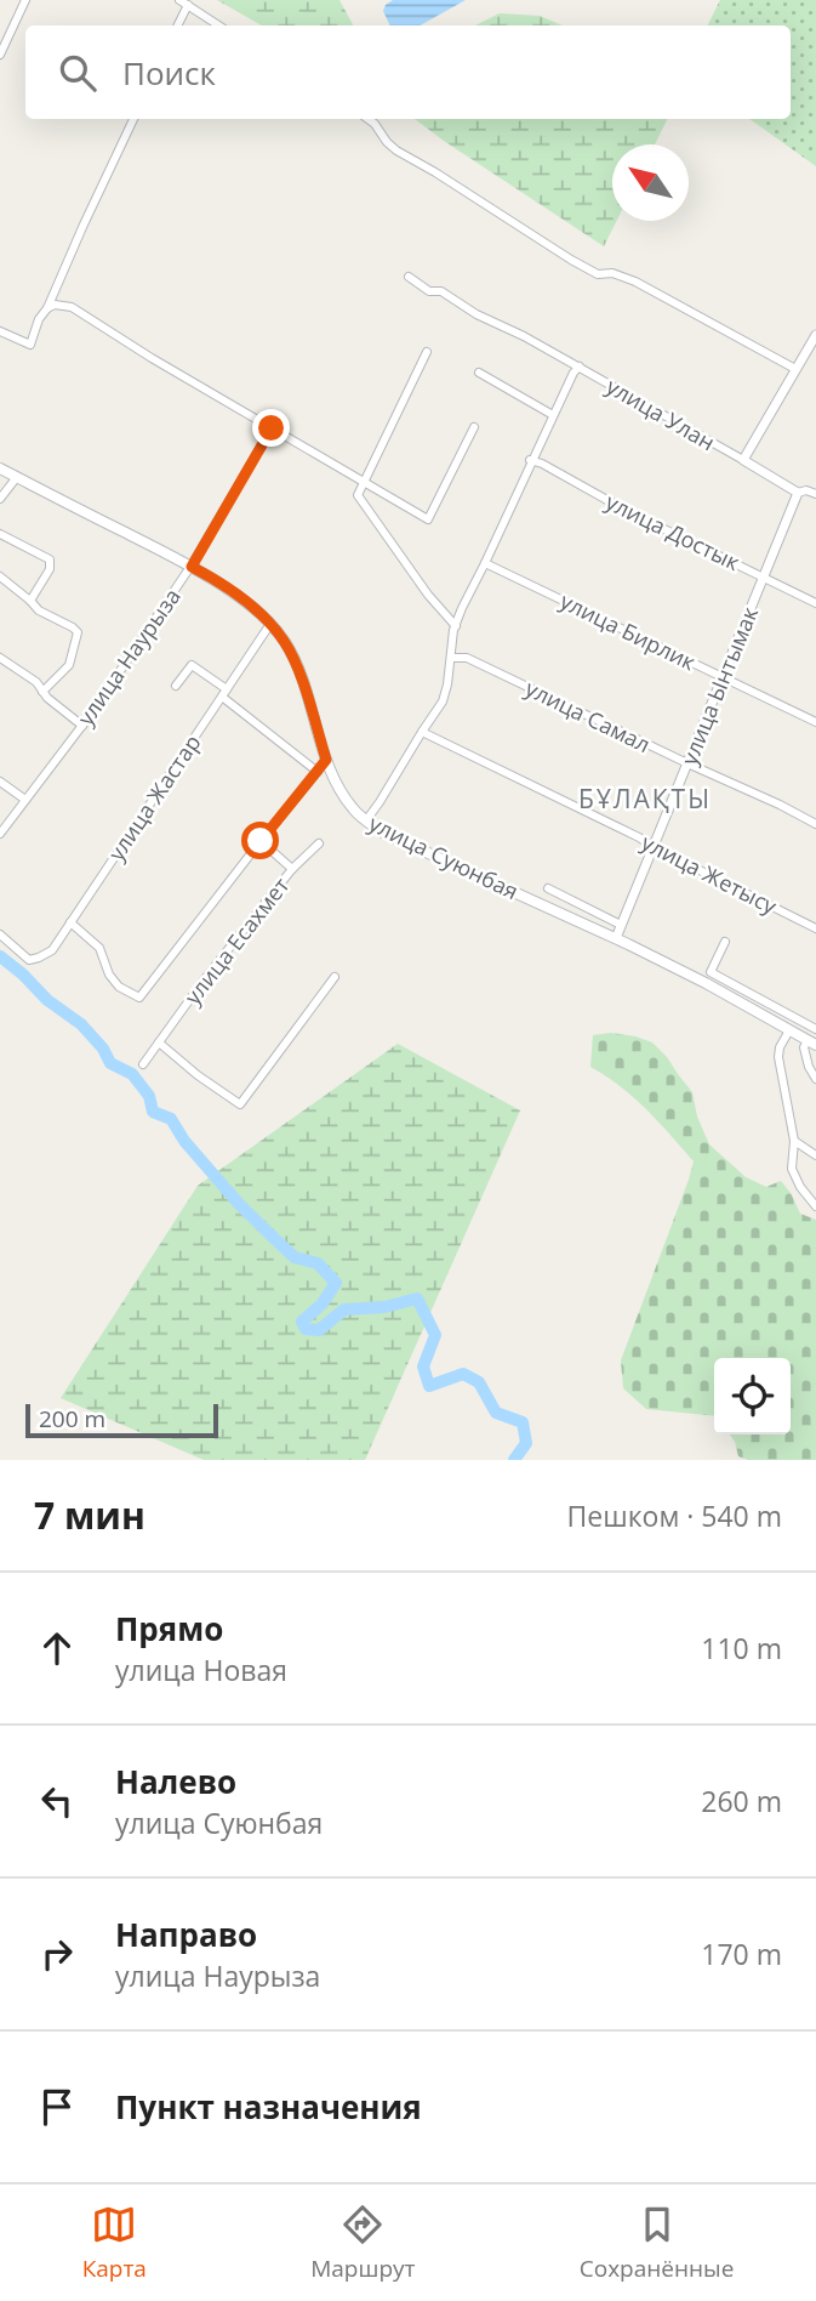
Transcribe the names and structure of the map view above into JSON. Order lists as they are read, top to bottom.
{
  "streets": {
    "main road": ["улица Суюнбая"],
    "street": [
      "улица Улан",
      "улица Достык",
      "улица Бирлик",
      "улица Наурыза",
      "улица Ынтымак",
      "улица Самал",
      "улица Жастар",
      "улица Жетысу",
      "улица Есахмет"
    ]
  },
  "crossings": [
    ["улица Достык", "улица Ынтымак"],
    ["улица Бирлик", "улица Ынтымак"],
    ["улица Наурыза", "улица Суюнбая"],
    ["улица Ынтымак", "улица Самал"],
    ["улица Ынтымак", "улица Суюнбая"],
    ["улица Ынтымак", "улица Жетысу"],
    ["улица Жастар", "улица Суюнбая"]
  ],
  "districts": ["БҰЛАҚТЫ"],
  "scale_bar": "200 m",
  "north": "top left",
  "page": {
    "search": "Поиск",
    "scale": "200 m",
    "heading": ["7 мин", "Пешком · 540 m"],
    "list": [
      ["Прямо", "улица Новая", "110 m"],
      ["Налево", "улица Суюнбая", "260 m"],
      ["Направо", "улица Наурыза", "170 m"],
      "Пункт назначения"
    ],
    "nav": ["Карта", "Маршрут", "Сохранённые"]
  }
}
